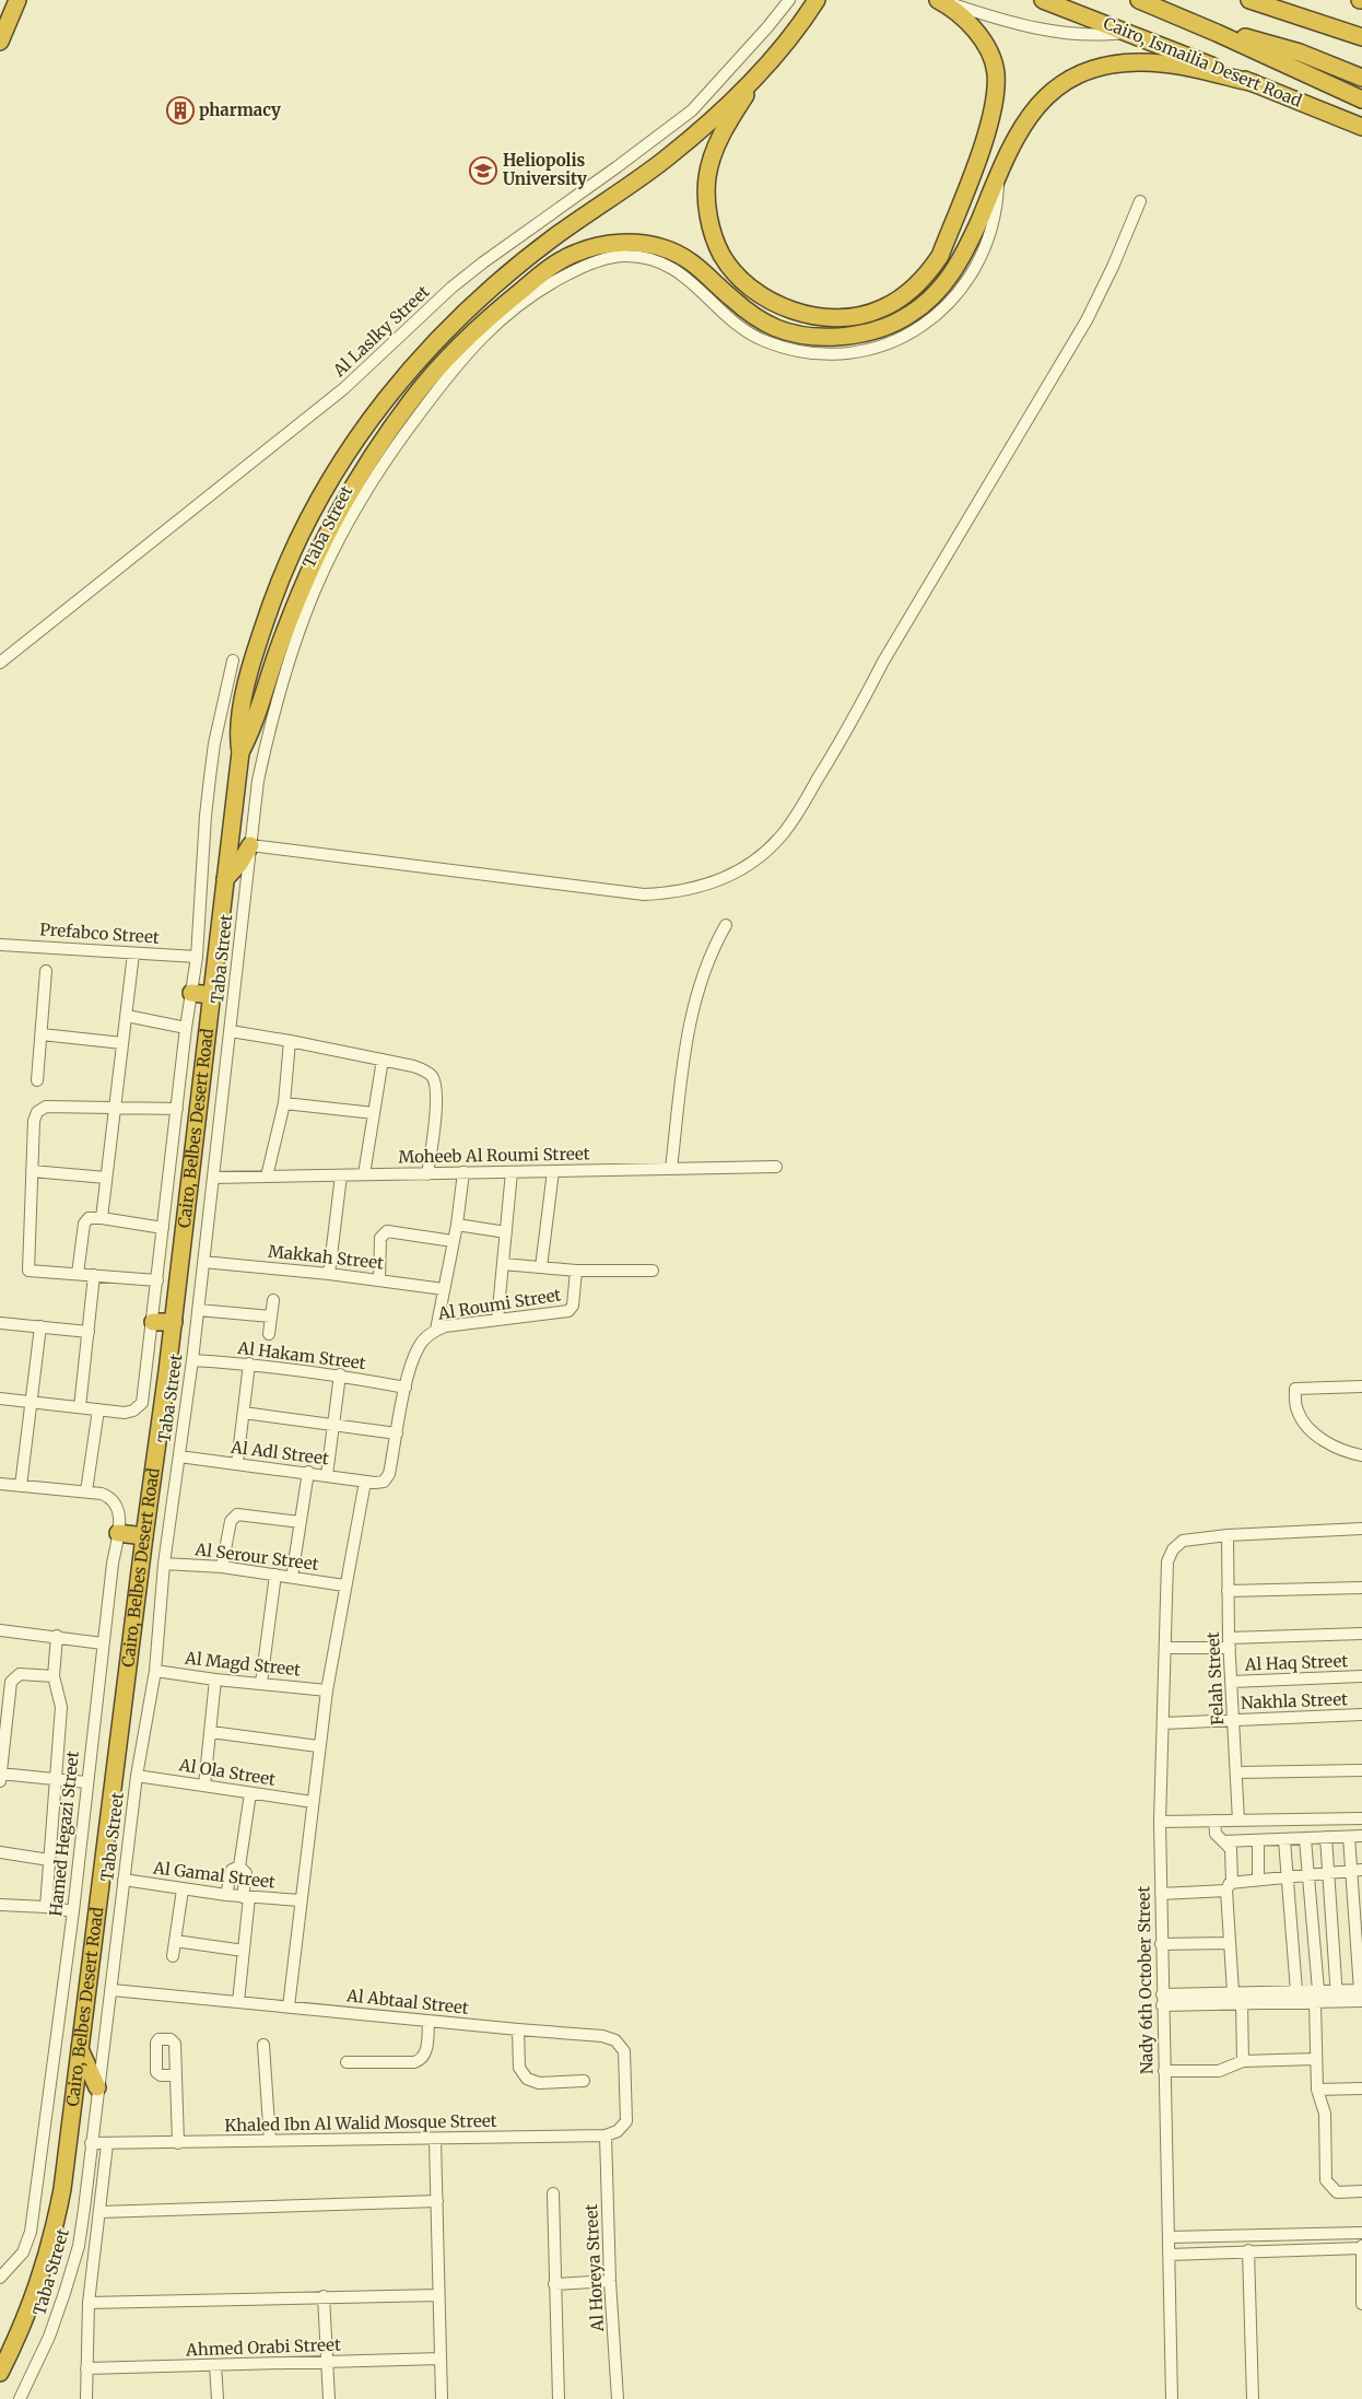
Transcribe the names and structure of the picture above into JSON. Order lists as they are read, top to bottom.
{
  "streets": {
    "highway": ["Cairo, Ismailia Desert Road", "Cairo, Belbes Desert Road"],
    "street": [
      "Al Laslky Street",
      "Taba Street",
      "Prefabco Street",
      "Moheeb Al Roumi Street",
      "Makkah Street",
      "Al Roumi Street",
      "Al Hakam Street",
      "Al Adl Street",
      "Al Serour Street",
      "Al Haq Street",
      "Al Magd Street",
      "Felah Street",
      "Nakhla Street",
      "Al Ola Street",
      "Hamed Hegazi Street",
      "Al Gamal Street",
      "Nady 6th October Street",
      "Al Abtaal Street",
      "Khaled Ibn Al Walid Mosque Street",
      "Al Horeya Street",
      "Ahmed Orabi Street"
    ]
  },
  "crossings": [
    ["Taba Street", "Moheeb Al Roumi Street"],
    ["Taba Street", "Makkah Street"],
    ["Taba Street", "Al Hakam Street"],
    ["Taba Street", "Al Adl Street"],
    ["Taba Street", "Al Serour Street"],
    ["Taba Street", "Al Magd Street"],
    ["Taba Street", "Al Ola Street"],
    ["Taba Street", "Al Gamal Street"],
    ["Taba Street", "Al Abtaal Street"],
    ["Taba Street", "Khaled Ibn Al Walid Mosque Street"],
    ["Al Roumi Street", "Al Hakam Street"],
    ["Al Roumi Street", "Al Adl Street"],
    ["Al Haq Street", "Felah Street"],
    ["Felah Street", "Nakhla Street"],
    ["Felah Street", "Nady 6th October Street"],
    ["Nakhla Street", "Nady 6th October Street"],
    ["Al Abtaal Street", "Khaled Ibn Al Walid Mosque Street"],
    ["Al Abtaal Street", "Al Horeya Street"],
    ["Khaled Ibn Al Walid Mosque Street", "Al Horeya Street"]
  ],
  "places": {
    "building": ["pharmacy"],
    "school or university": ["Heliopolis University"]
  }
}
